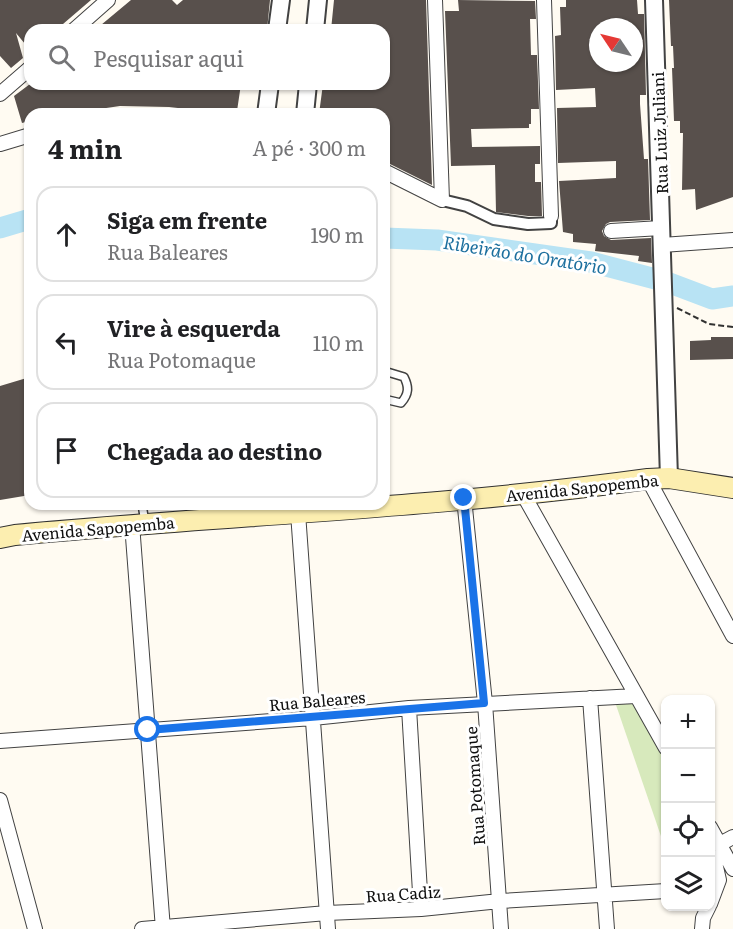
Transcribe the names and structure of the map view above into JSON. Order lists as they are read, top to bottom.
{
  "streets": {
    "main road": ["Avenida Sapopemba"],
    "street": [
      "Rua Luiz Juliani",
      "Rua Baleares",
      "Rua Potomaque",
      "Rua Cadiz"
    ]
  },
  "crossings": [
    ["Rua Luiz Juliani", "Avenida Sapopemba"],
    ["Avenida Sapopemba", "Rua Potomaque"],
    ["Rua Baleares", "Rua Potomaque"],
    ["Rua Potomaque", "Rua Cadiz"]
  ],
  "water": ["Ribeirão do Oratório"],
  "north": "top left",
  "page": {
    "search": "Pesquisar aqui",
    "heading": ["4 min", "A pé · 300 m"],
    "list": [
      ["Siga em frente", "Rua Baleares", "190 m"],
      ["Vire à esquerda", "Rua Potomaque", "110 m"],
      "Chegada ao destino"
    ],
    "map_buttons": ["+", "−"]
  }
}
